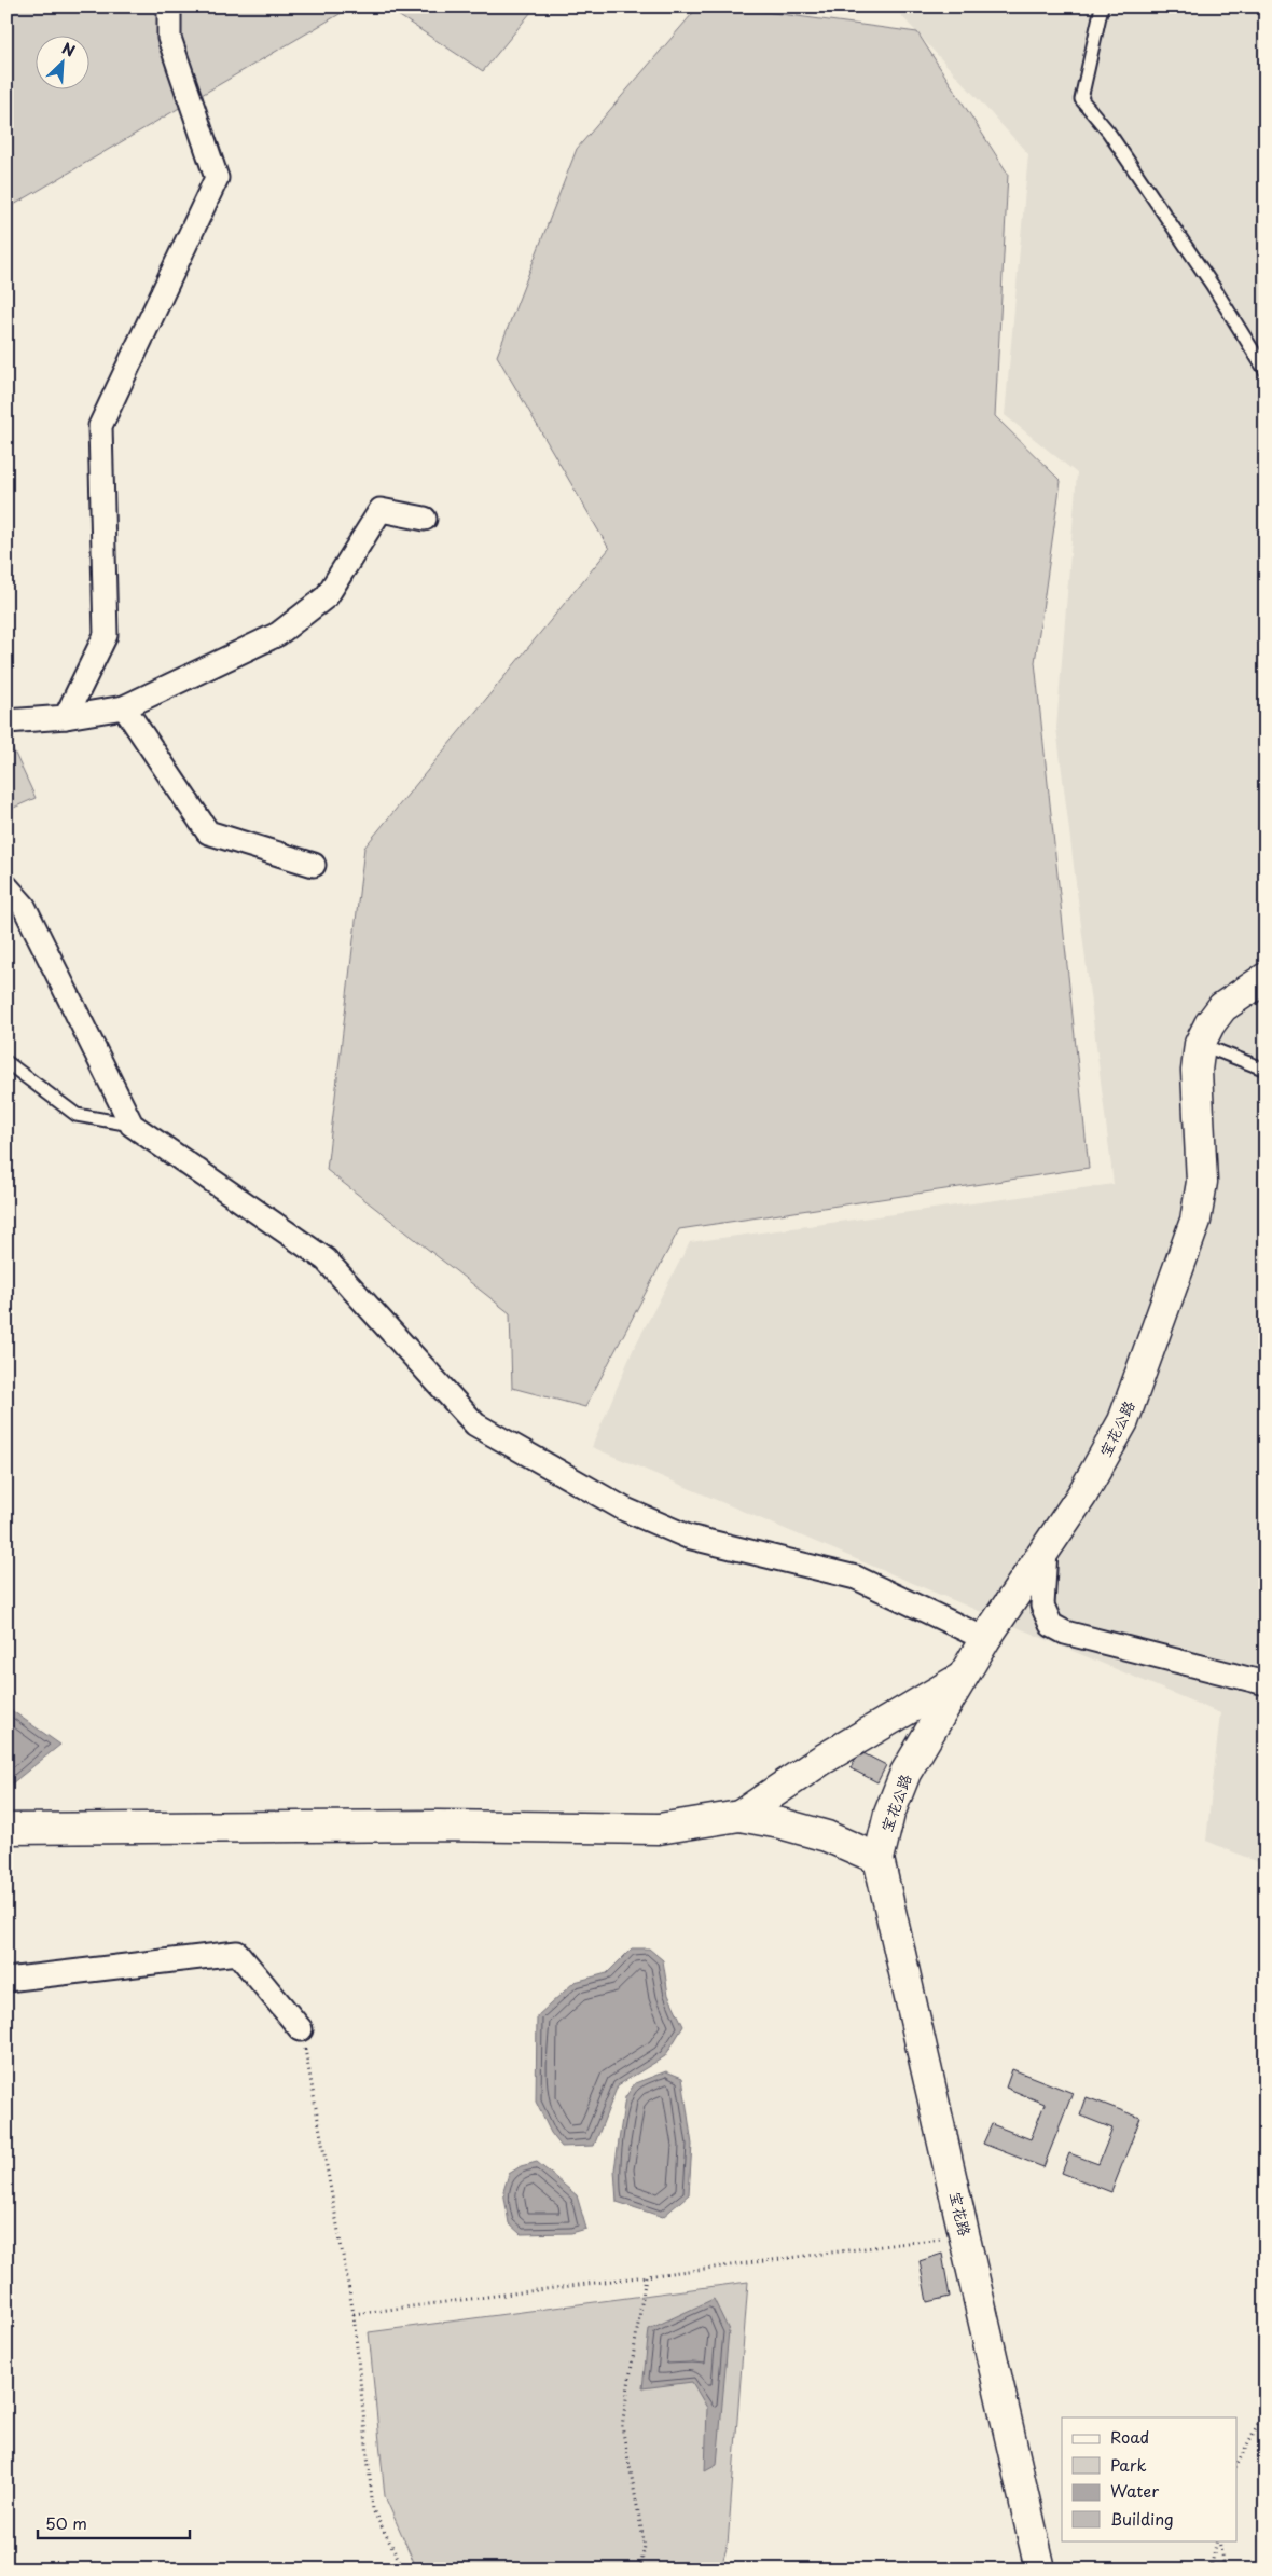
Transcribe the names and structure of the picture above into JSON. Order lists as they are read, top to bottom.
{
  "streets": {
    "street": ["宝花公路", "宝花路"]
  },
  "crossings": [
    ["宝花公路", "宝花路"]
  ],
  "legend": [
    "Road",
    "Park",
    "Water",
    "Building"
  ],
  "scale_bar": "50 m",
  "north": "top right"
}
